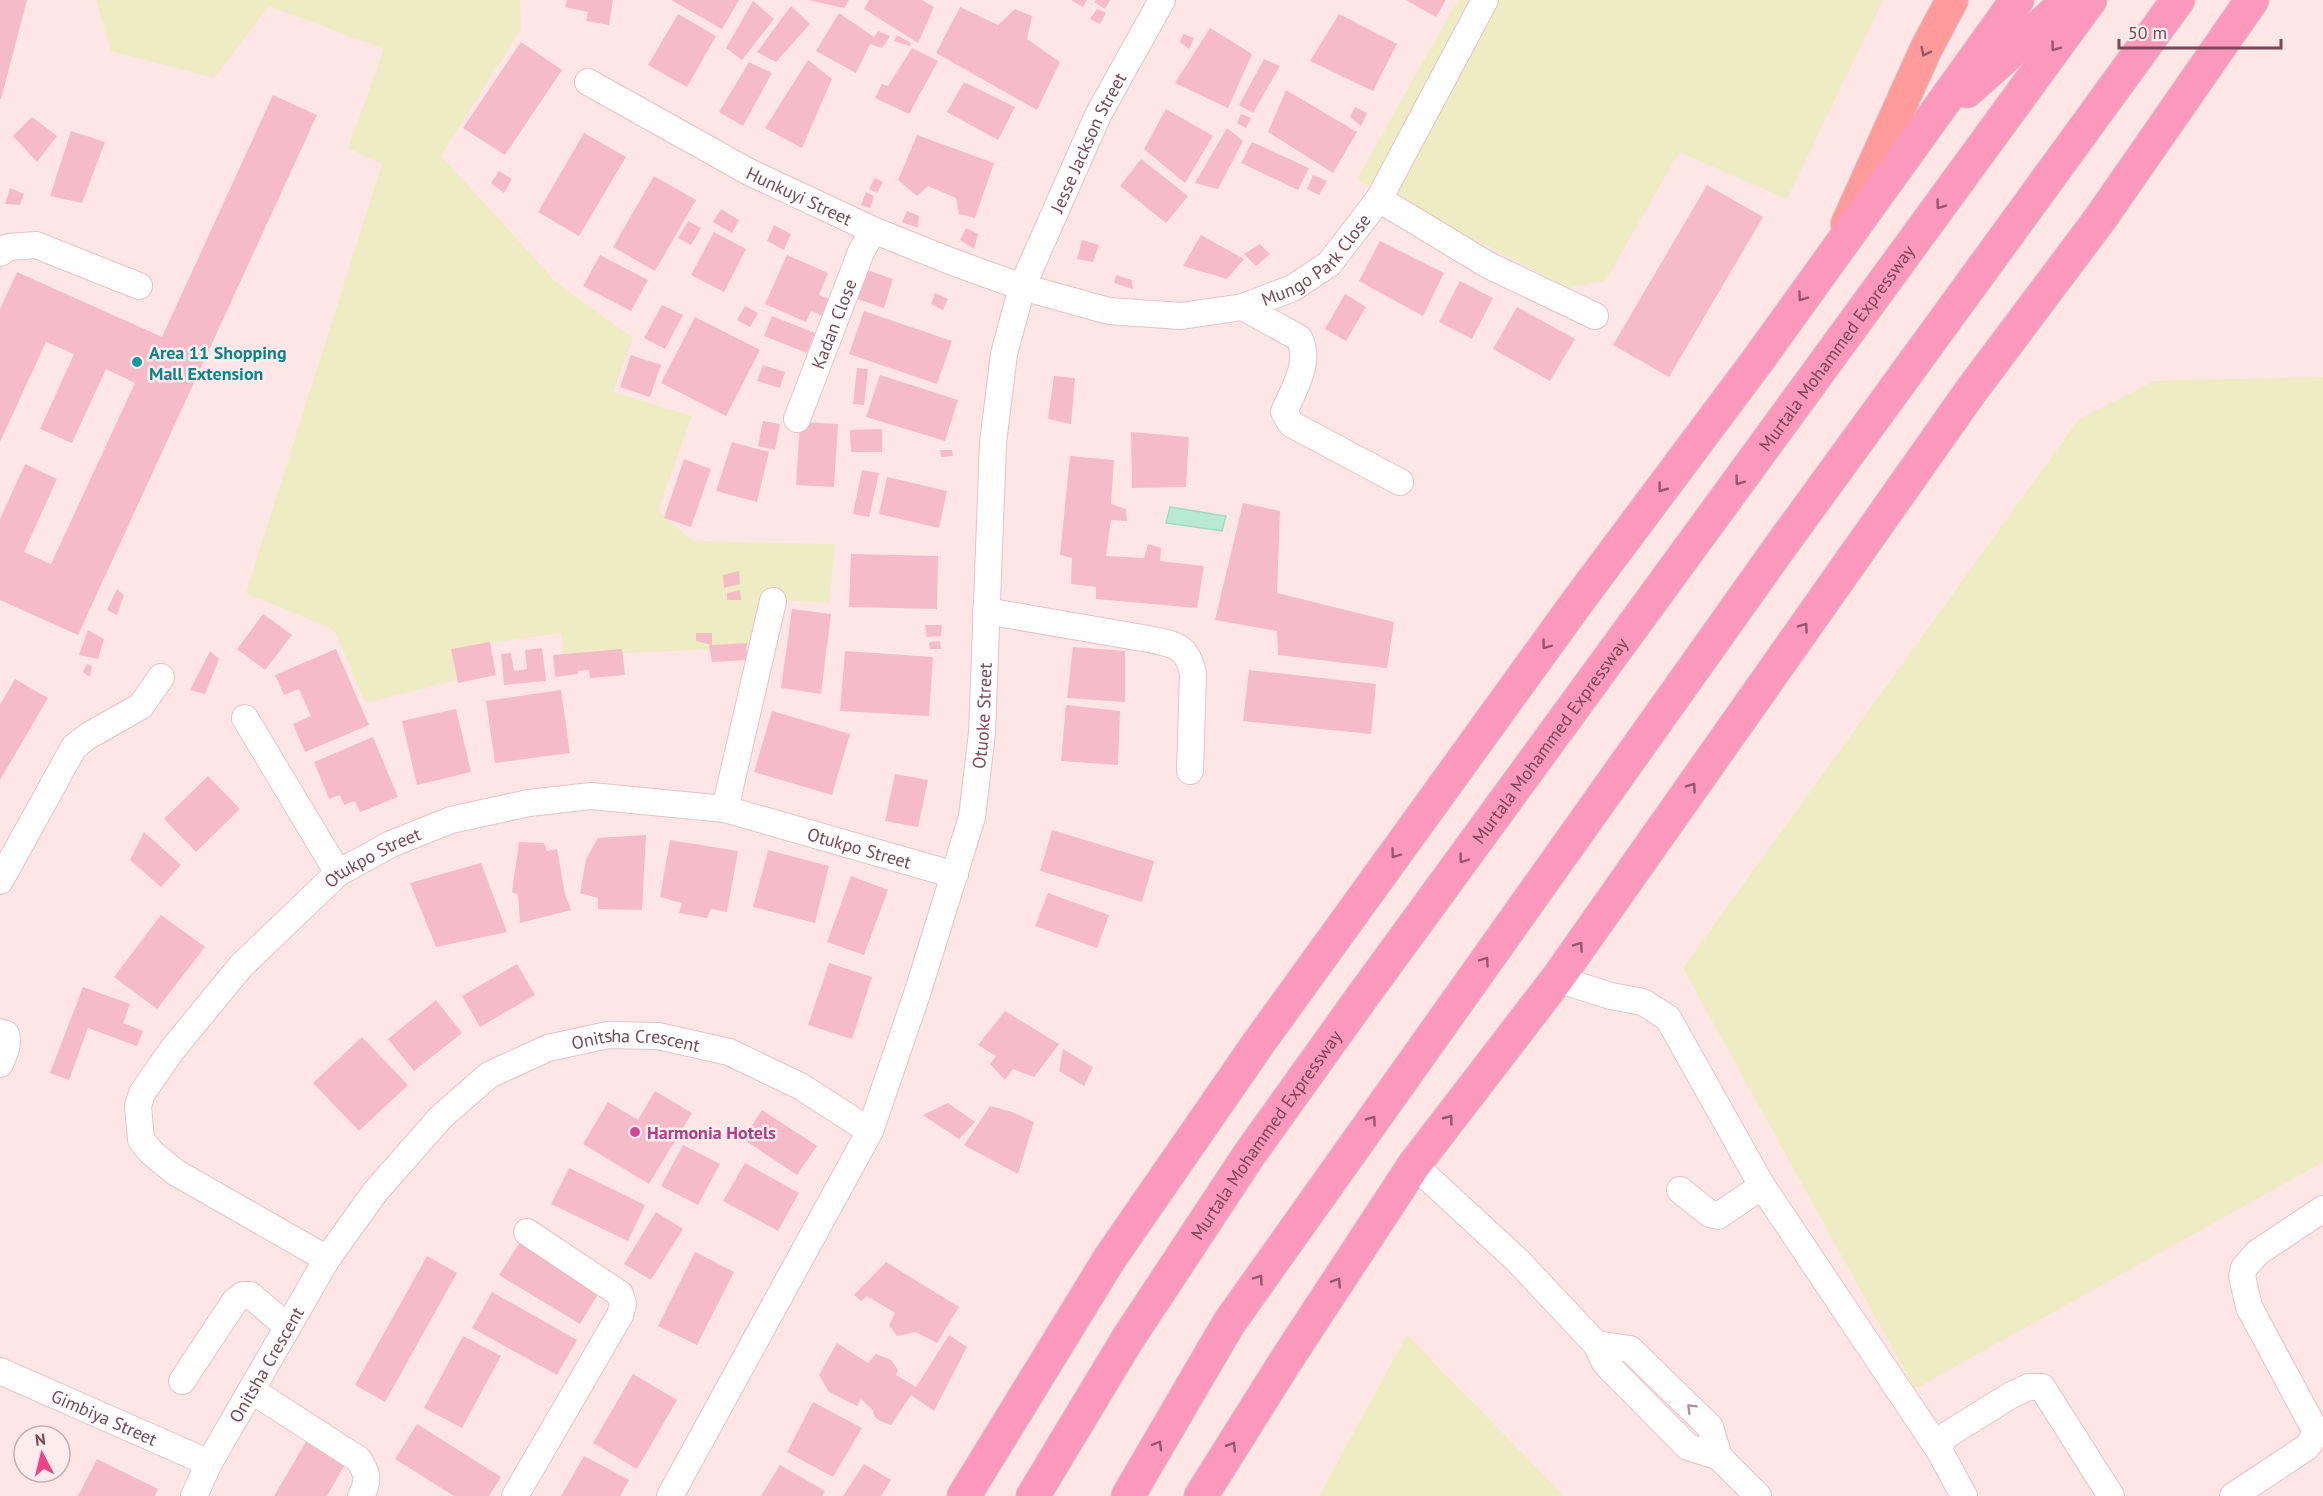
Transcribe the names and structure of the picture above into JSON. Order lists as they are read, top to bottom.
{
  "streets": {
    "highway": ["Murtala Mohammed Expressway"],
    "street": [
      "Jesse Jackson Street",
      "Hunkuyi Street",
      "Mungo Park Close",
      "Kadan Close",
      "Otuoke Street",
      "Otukpo Street",
      "Onitsha Crescent",
      "Gimbiya Street"
    ]
  },
  "crossings": [
    ["Jesse Jackson Street", "Hunkuyi Street"],
    ["Jesse Jackson Street", "Mungo Park Close"],
    ["Jesse Jackson Street", "Otuoke Street"],
    ["Hunkuyi Street", "Mungo Park Close"],
    ["Hunkuyi Street", "Kadan Close"],
    ["Hunkuyi Street", "Otuoke Street"],
    ["Mungo Park Close", "Otuoke Street"],
    ["Otuoke Street", "Otukpo Street"],
    ["Otuoke Street", "Onitsha Crescent"],
    ["Otukpo Street", "Onitsha Crescent"],
    ["Onitsha Crescent", "Gimbiya Street"]
  ],
  "places": ["Area 11 Shopping Mall Extension", "Harmonia Hotels"],
  "scale_bar": "50 m",
  "north": "top"
}
